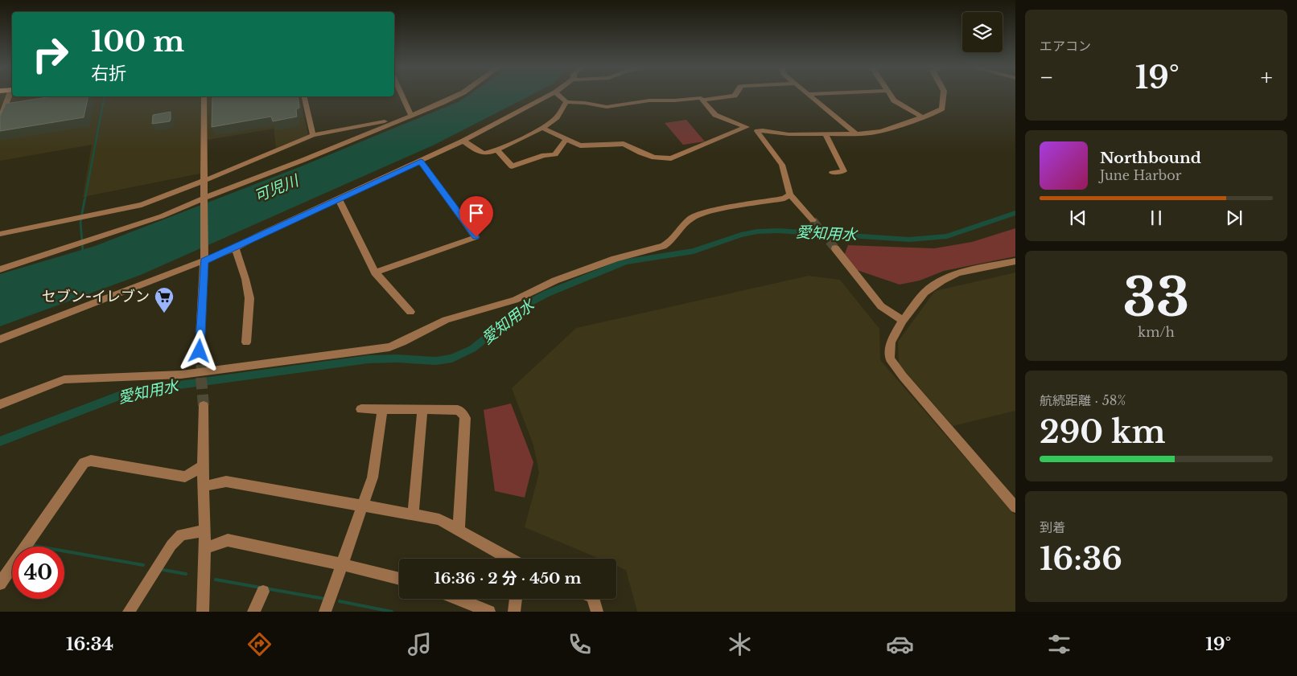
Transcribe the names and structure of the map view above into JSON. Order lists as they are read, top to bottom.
{
  "water": ["可児川", "愛知用水"],
  "places": {
    "supermarket": ["セブン-イレブン"]
  },
  "page": {
    "tile": [
      "エアコン",
      ["33", "km/h"],
      ["航続距離 · 58%", "290 km"],
      ["到着", "16:36"]
    ],
    "turn": ["100 m", "右折"],
    "heat": ["−", "19°", "+"],
    "song": ["Northbound", "June Harbor"],
    "limit": "40",
    "trip": "16:36 · 2 分 · 450 m",
    "tabs": ["16:34", "19°"]
  }
}
